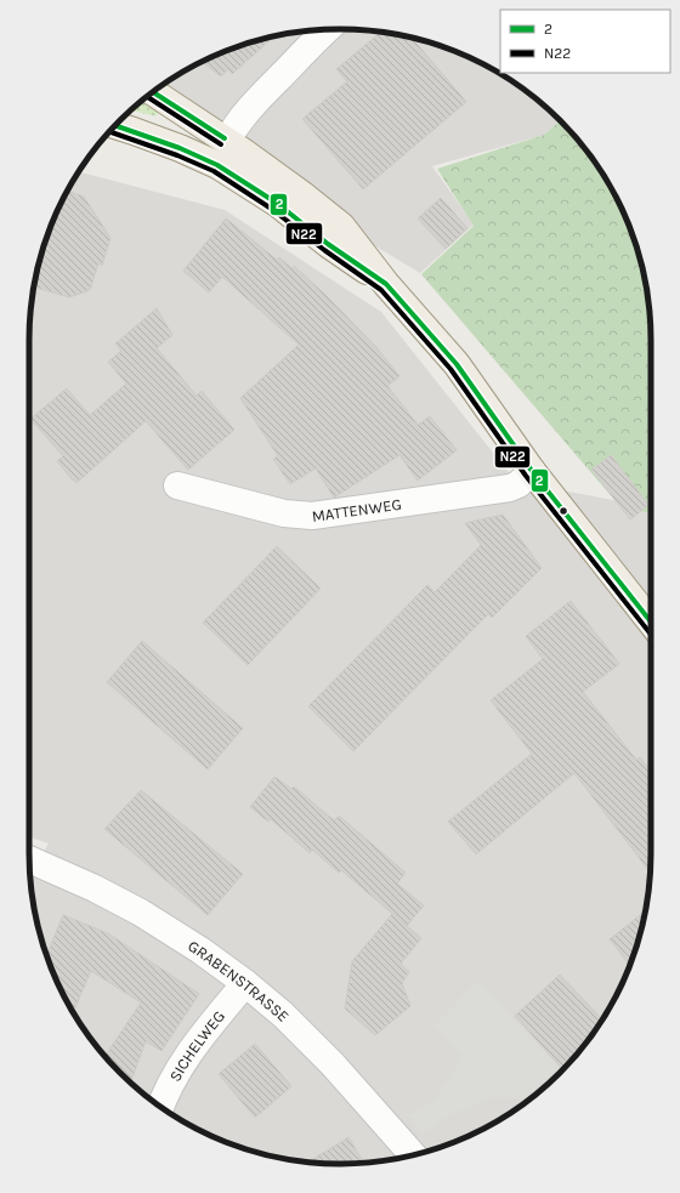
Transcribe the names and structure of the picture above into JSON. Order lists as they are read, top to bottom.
{
  "streets": {
    "street": ["MATTENWEG", "GRABENSTRASSE", "SICHELWEG"]
  },
  "crossings": [
    ["GRABENSTRASSE", "SICHELWEG"]
  ],
  "lines": ["transit line 2", "transit line N22"],
  "legend": ["2", "N22"]
}
